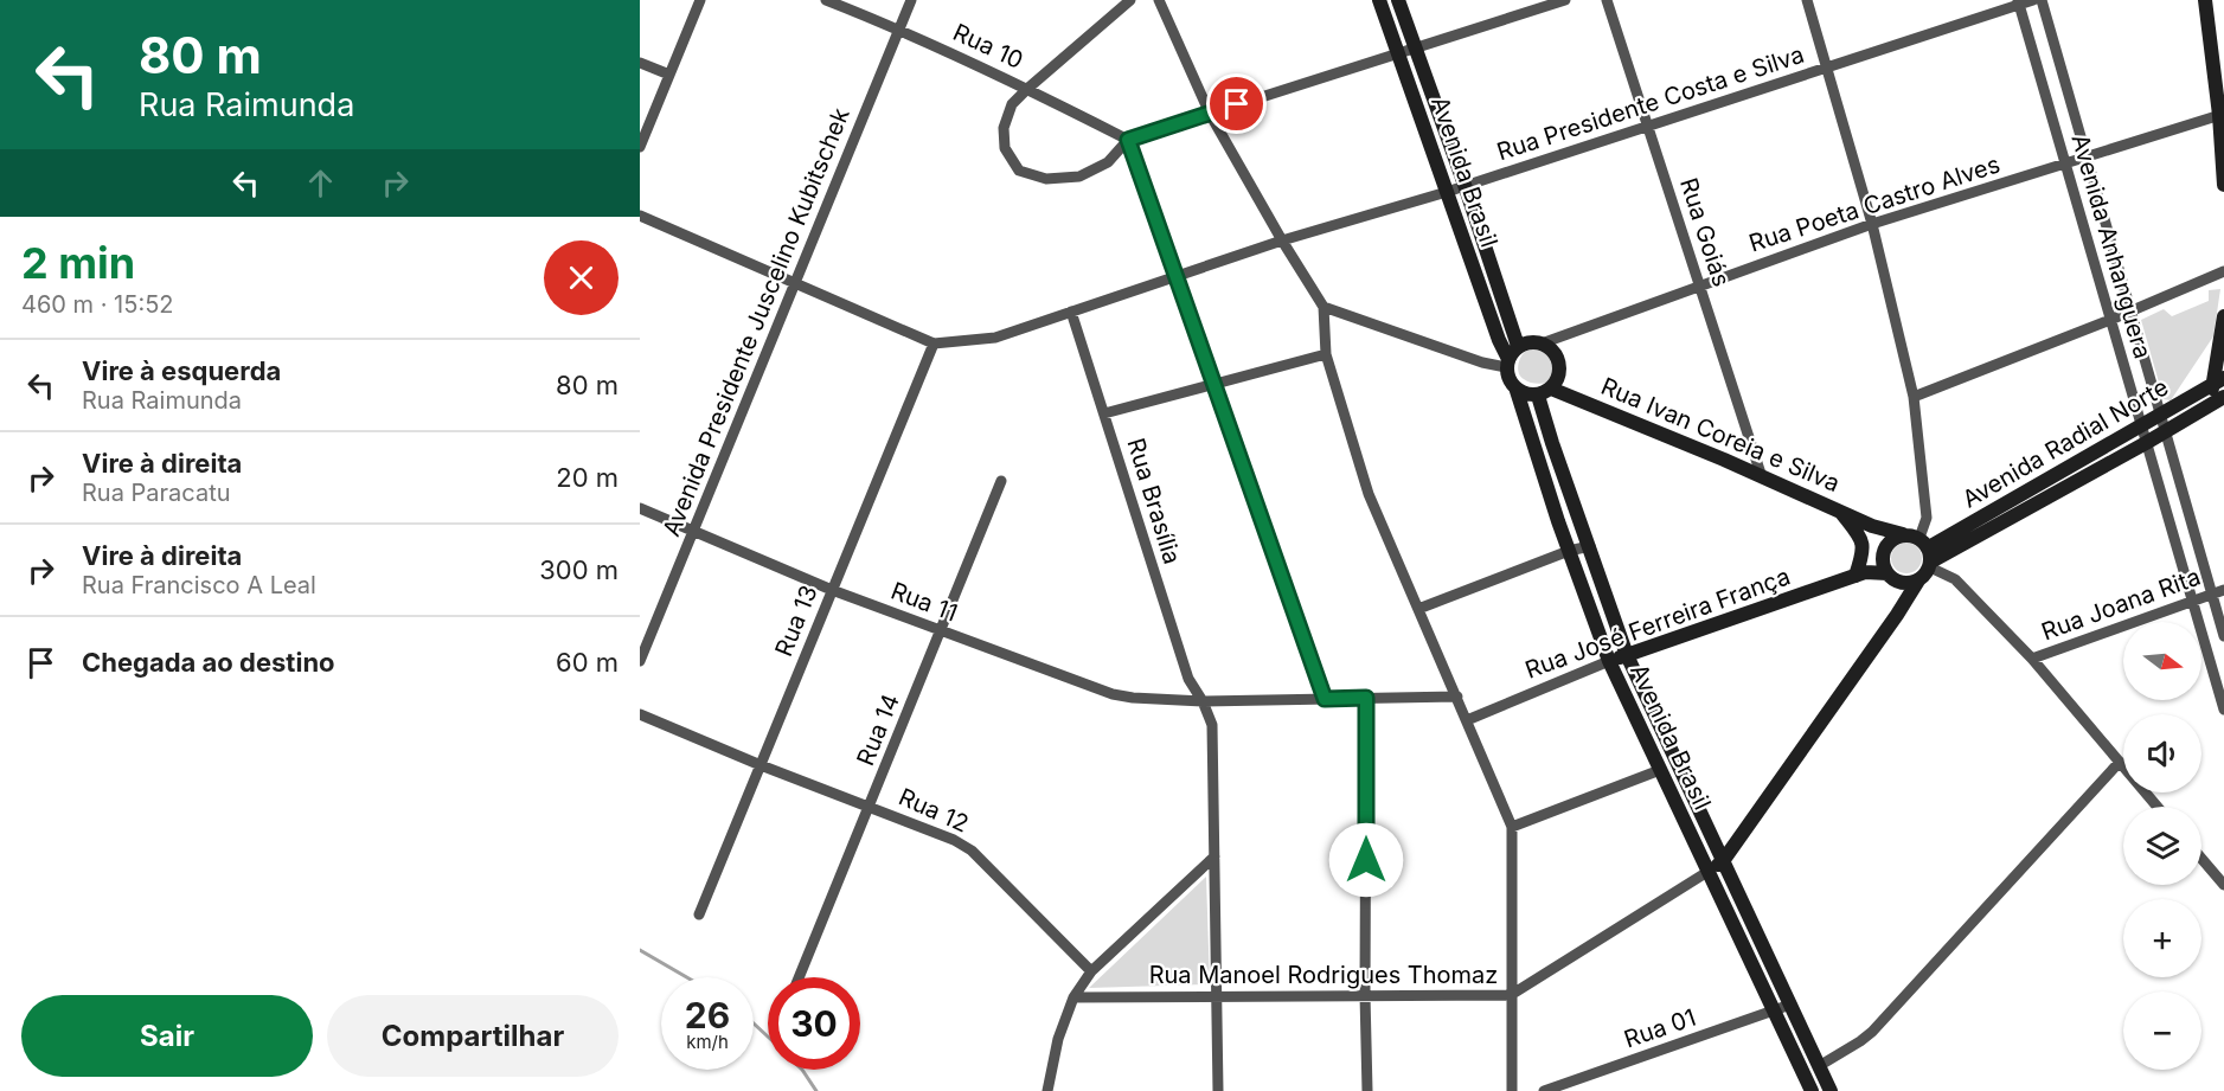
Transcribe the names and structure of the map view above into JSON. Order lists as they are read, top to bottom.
{
  "streets": {
    "street": [
      "Rua 10",
      "Rua Presidente Costa e Silva",
      "Avenida Brasil",
      "Rua Poeta Castro Alves",
      "Rua Goiás",
      "Avenida Anhanguera",
      "Avenida Presidente Juscelino Kubitschek",
      "Rua Ivan Coreia e Silva",
      "Avenida Radial Norte",
      "Rua Brasília",
      "Rua 11",
      "Rua Joana Rita",
      "Rua 13",
      "Rua José Ferreira França",
      "Rua 14",
      "Rua 12",
      "Rua Manoel Rodrigues Thomaz",
      "Rua 01"
    ]
  },
  "crossings": [
    ["Rua 10", "Avenida Presidente Juscelino Kubitschek"],
    ["Rua Presidente Costa e Silva", "Avenida Brasil"],
    ["Rua Presidente Costa e Silva", "Rua Goiás"],
    ["Rua Presidente Costa e Silva", "Avenida Anhanguera"],
    ["Rua Presidente Costa e Silva", "Avenida Presidente Juscelino Kubitschek"],
    ["Rua Presidente Costa e Silva", "Rua Brasília"],
    ["Rua Presidente Costa e Silva", "Rua 13"],
    ["Avenida Brasil", "Rua Poeta Castro Alves"],
    ["Avenida Brasil", "Rua Ivan Coreia e Silva"],
    ["Avenida Brasil", "Rua José Ferreira França"],
    ["Avenida Brasil", "Rua Manoel Rodrigues Thomaz"],
    ["Avenida Brasil", "Rua 01"],
    ["Rua Poeta Castro Alves", "Rua Goiás"],
    ["Rua Poeta Castro Alves", "Avenida Anhanguera"],
    ["Rua Poeta Castro Alves", "Rua Ivan Coreia e Silva"],
    ["Rua Goiás", "Rua Ivan Coreia e Silva"],
    ["Avenida Anhanguera", "Avenida Radial Norte"],
    ["Avenida Anhanguera", "Rua Joana Rita"],
    ["Avenida Presidente Juscelino Kubitschek", "Rua 11"],
    ["Rua Ivan Coreia e Silva", "Avenida Radial Norte"],
    ["Rua Ivan Coreia e Silva", "Rua José Ferreira França"],
    ["Avenida Radial Norte", "Rua José Ferreira França"],
    ["Rua Brasília", "Rua 11"],
    ["Rua Brasília", "Rua Manoel Rodrigues Thomaz"],
    ["Rua 11", "Rua 13"],
    ["Rua 11", "Rua 14"],
    ["Rua 13", "Rua 12"],
    ["Rua 14", "Rua 12"]
  ],
  "north": "right",
  "page": {
    "turn": ["80 m", "Rua Raimunda"],
    "heading": ["2 min", "460 m · 15:52"],
    "list": [
      {
        "name": "Vire à esquerda",
        "note": "Rua Raimunda",
        "value": "80 m"
      },
      {
        "name": "Vire à direita",
        "note": "Rua Paracatu",
        "value": "20 m"
      },
      {
        "name": "Vire à direita",
        "note": "Rua Francisco A Leal",
        "value": "300 m"
      },
      {
        "name": "Chegada ao destino",
        "value": "60 m"
      }
    ],
    "map_buttons": ["+", "−"],
    "speed": "26 km/h",
    "limit": "30",
    "buttons": ["Sair", "Compartilhar"]
  }
}
